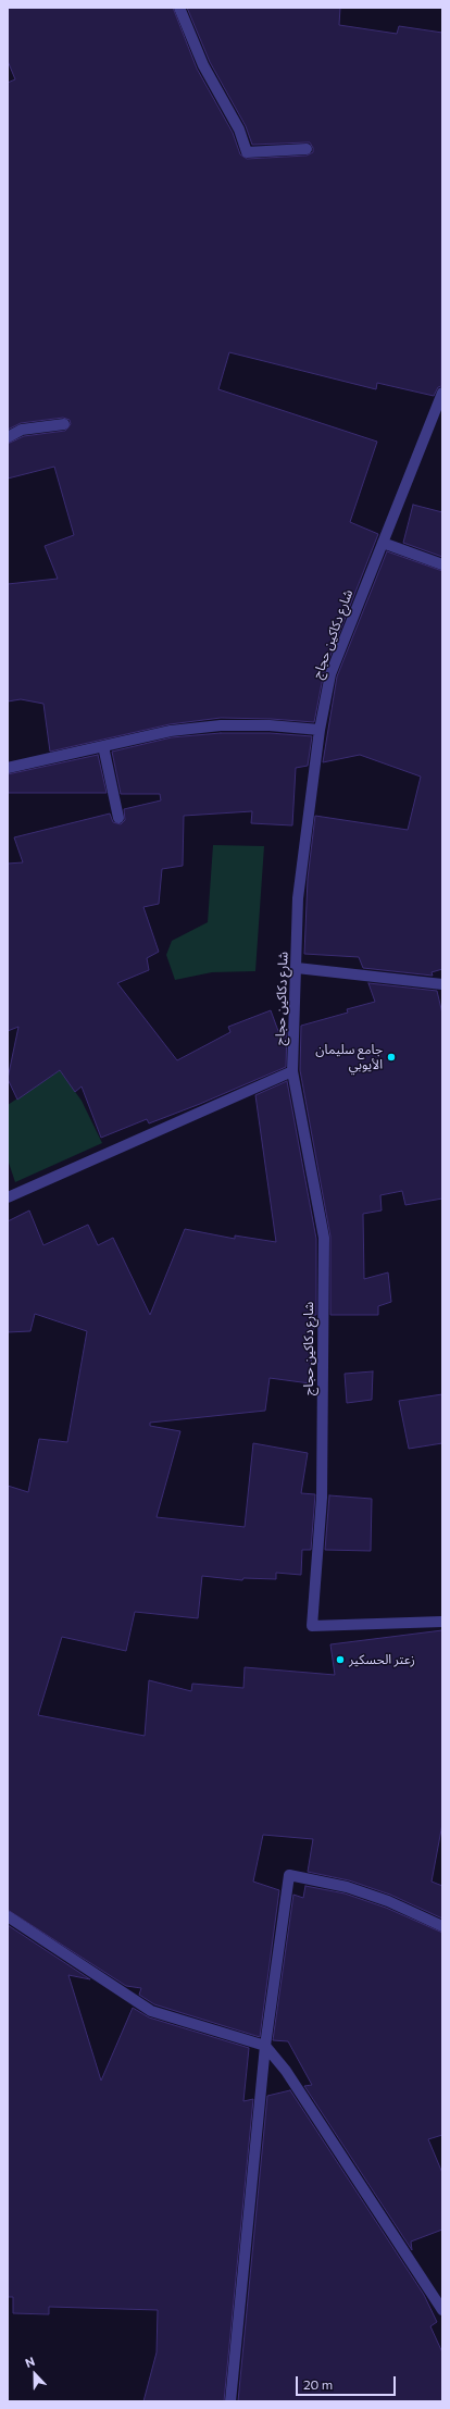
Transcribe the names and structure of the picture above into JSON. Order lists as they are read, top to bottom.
{
  "streets": {
    "street": ["شارع دكاكين حجاج"]
  },
  "places": ["جامع سليمان الأيوبي", "زعتر الحسكير"],
  "scale_bar": "20 m",
  "north": "top"
}
